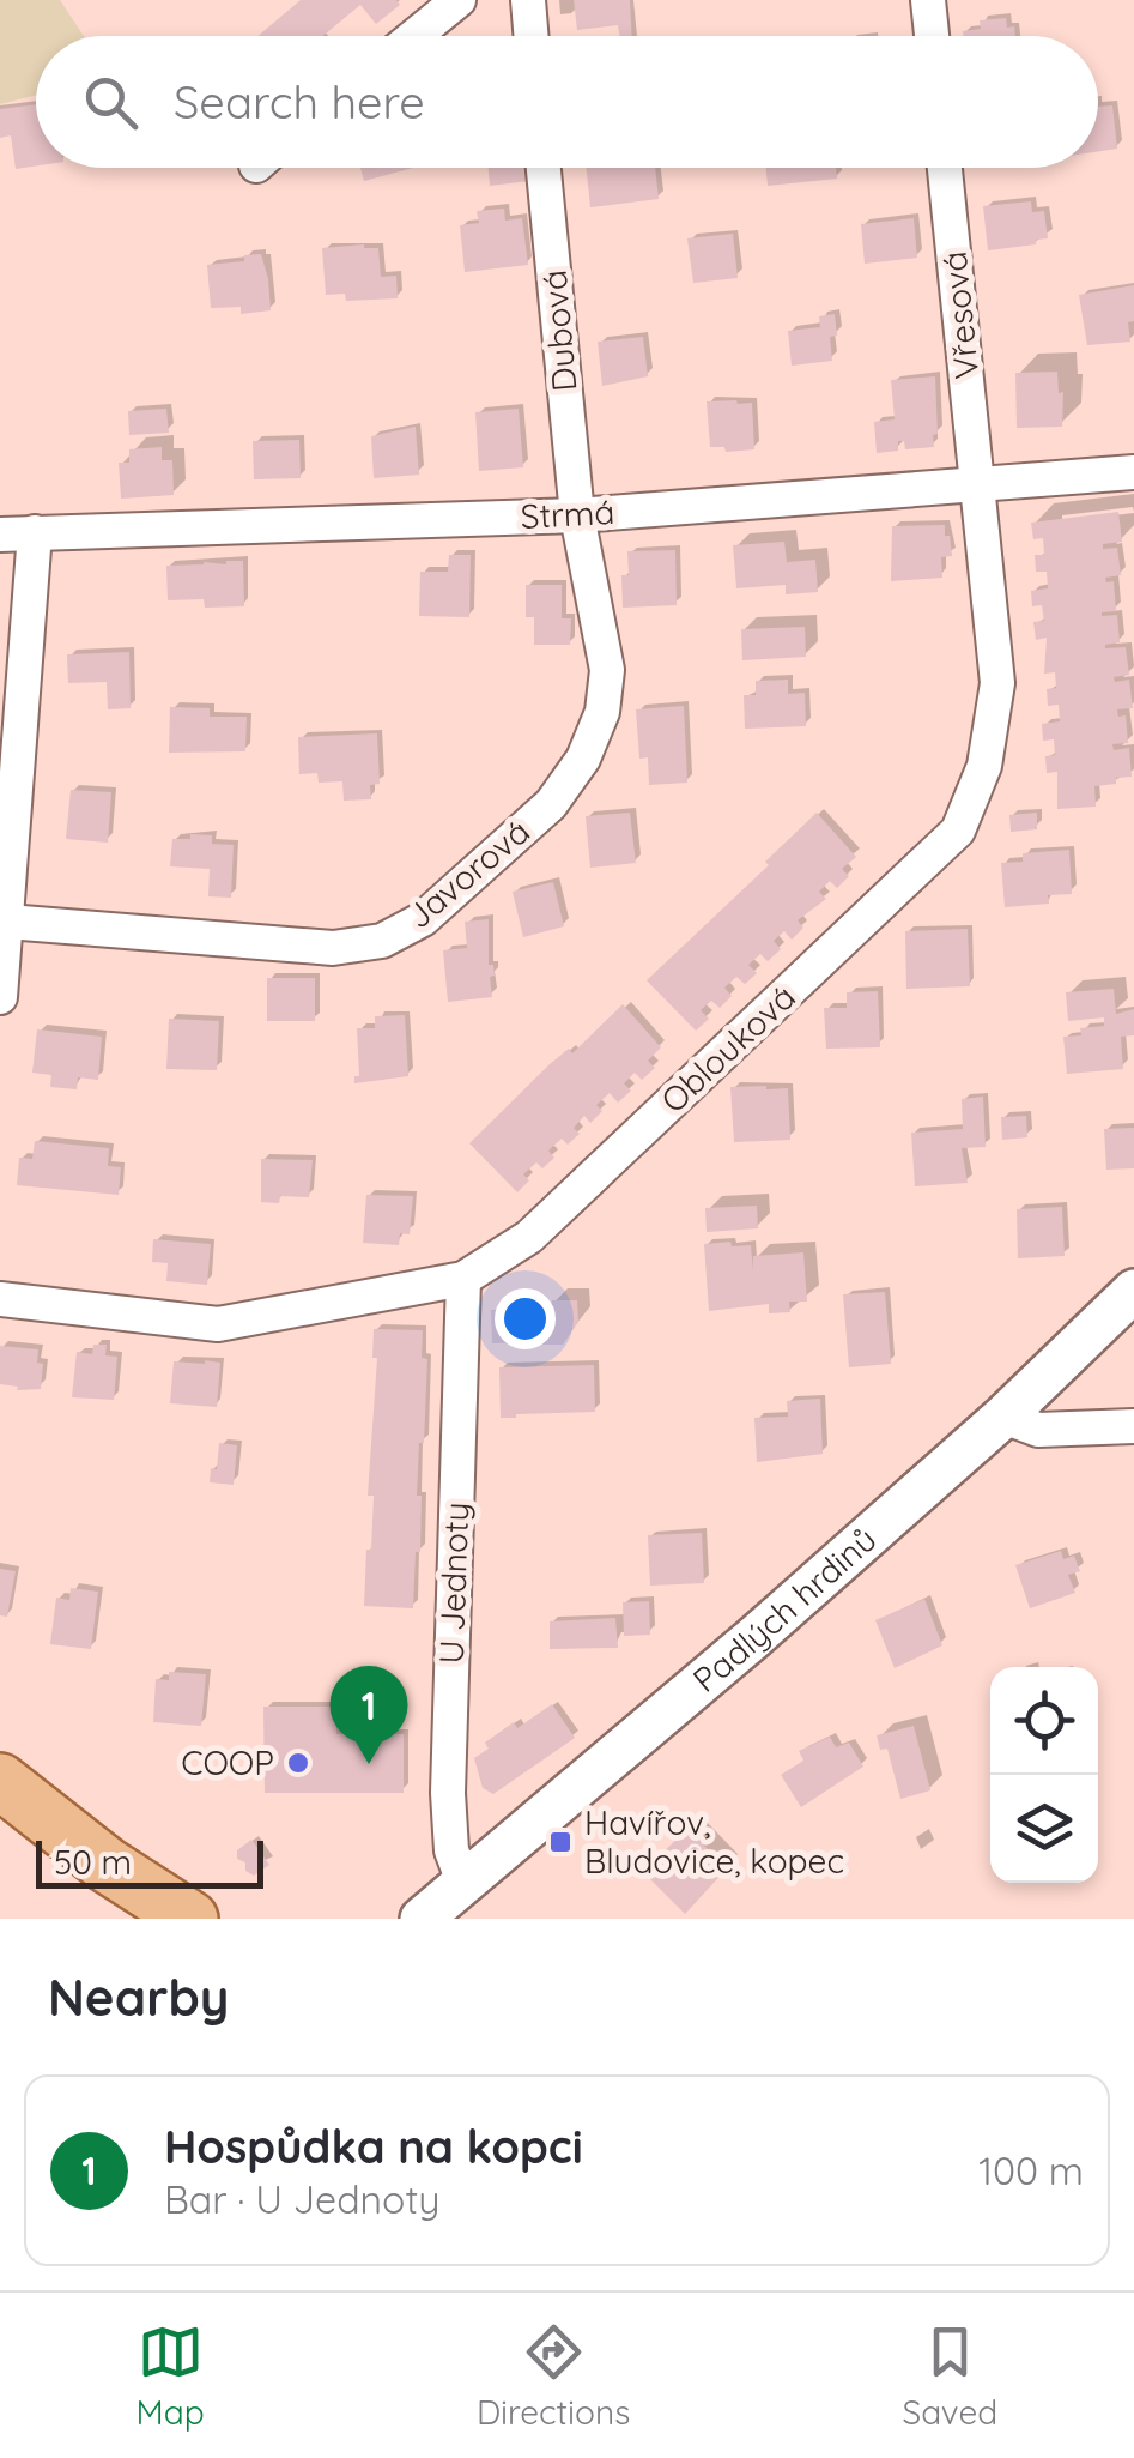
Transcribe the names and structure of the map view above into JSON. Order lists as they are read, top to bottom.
{
  "streets": {
    "street": [
      "Vřesová",
      "Dubová",
      "Strmá",
      "Javorová",
      "Oblouková",
      "U Jednoty",
      "Padlých hrdinů"
    ]
  },
  "crossings": [
    ["Vřesová", "Strmá"],
    ["Vřesová", "Oblouková"],
    ["Dubová", "Strmá"],
    ["Dubová", "Javorová"],
    ["Strmá", "Javorová"],
    ["Strmá", "Oblouková"],
    ["Oblouková", "U Jednoty"],
    ["U Jednoty", "Padlých hrdinů"]
  ],
  "places": {
    "other": ["COOP"],
    "transit": ["Havířov, Bludovice, kopec"]
  },
  "scale_bar": "50 m",
  "page": {
    "search": "Search here",
    "pins": "1",
    "scale": "50 m",
    "heading": "Nearby",
    "list": [
      {
        "mark": "1",
        "name": "Hospůdka na kopci",
        "note": "Bar · U Jednoty",
        "value": "100 m"
      }
    ],
    "nav": ["Map", "Directions", "Saved"]
  }
}
